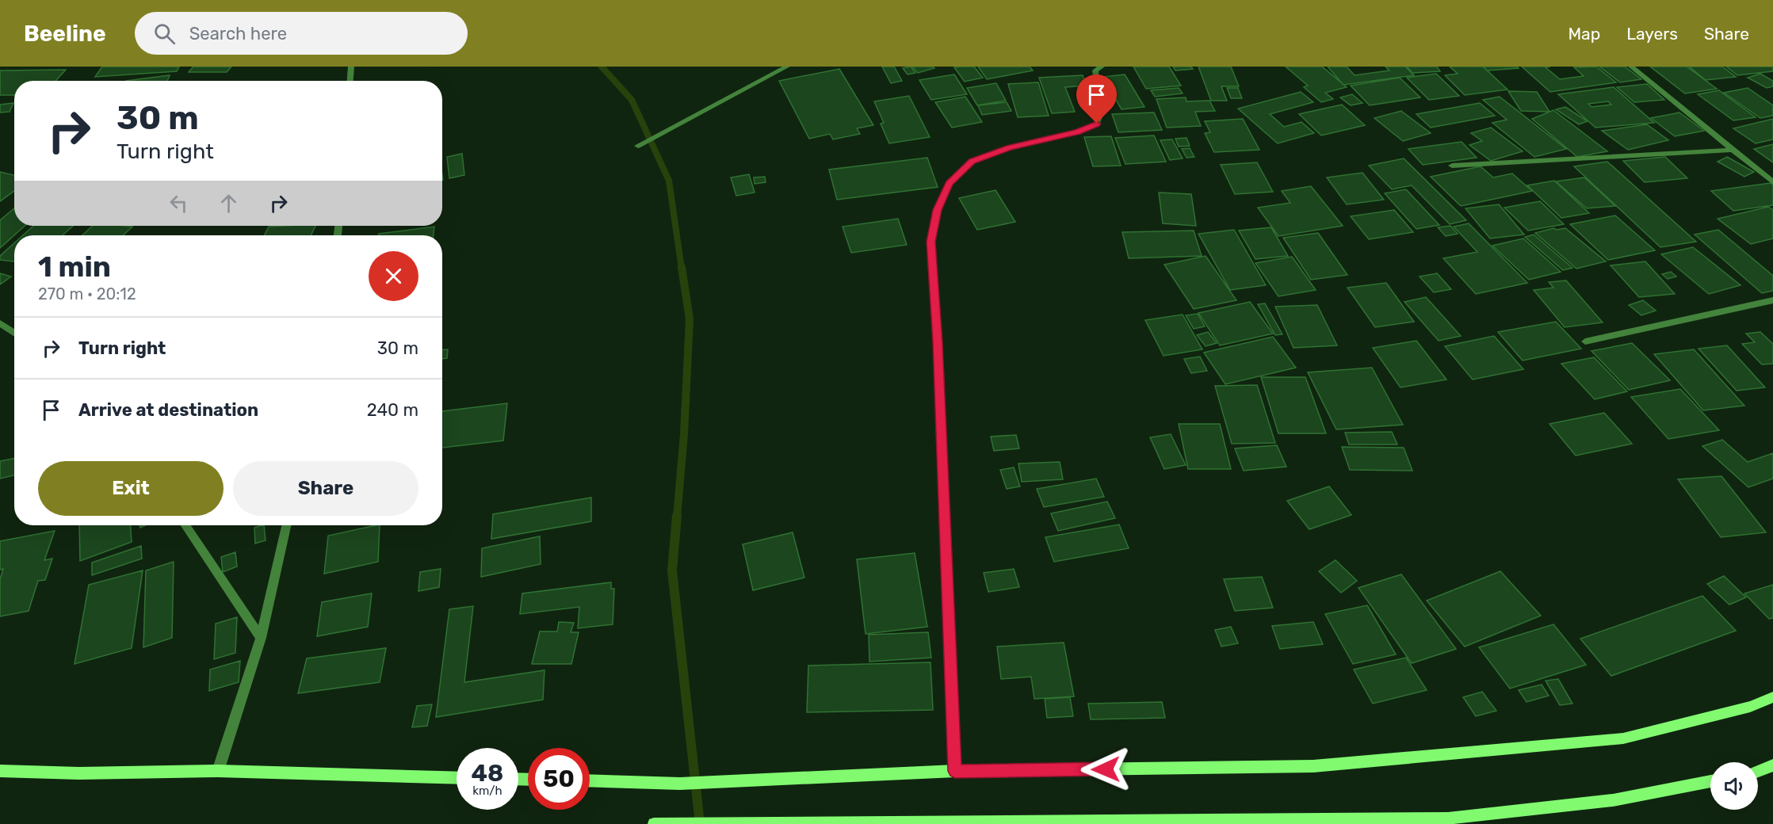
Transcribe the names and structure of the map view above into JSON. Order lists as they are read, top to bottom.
{
  "page": {
    "header": "Beeline",
    "search": "Search here",
    "nav": ["Map", "Layers", "Share"],
    "turn": ["30 m", "Turn right"],
    "heading": ["1 min", "270 m · 20:12"],
    "list": [
      {
        "name": "Turn right",
        "value": "30 m"
      },
      {
        "name": "Arrive at destination",
        "value": "240 m"
      }
    ],
    "buttons": ["Exit", "Share"],
    "speed": "48 km/h",
    "limit": "50"
  }
}
